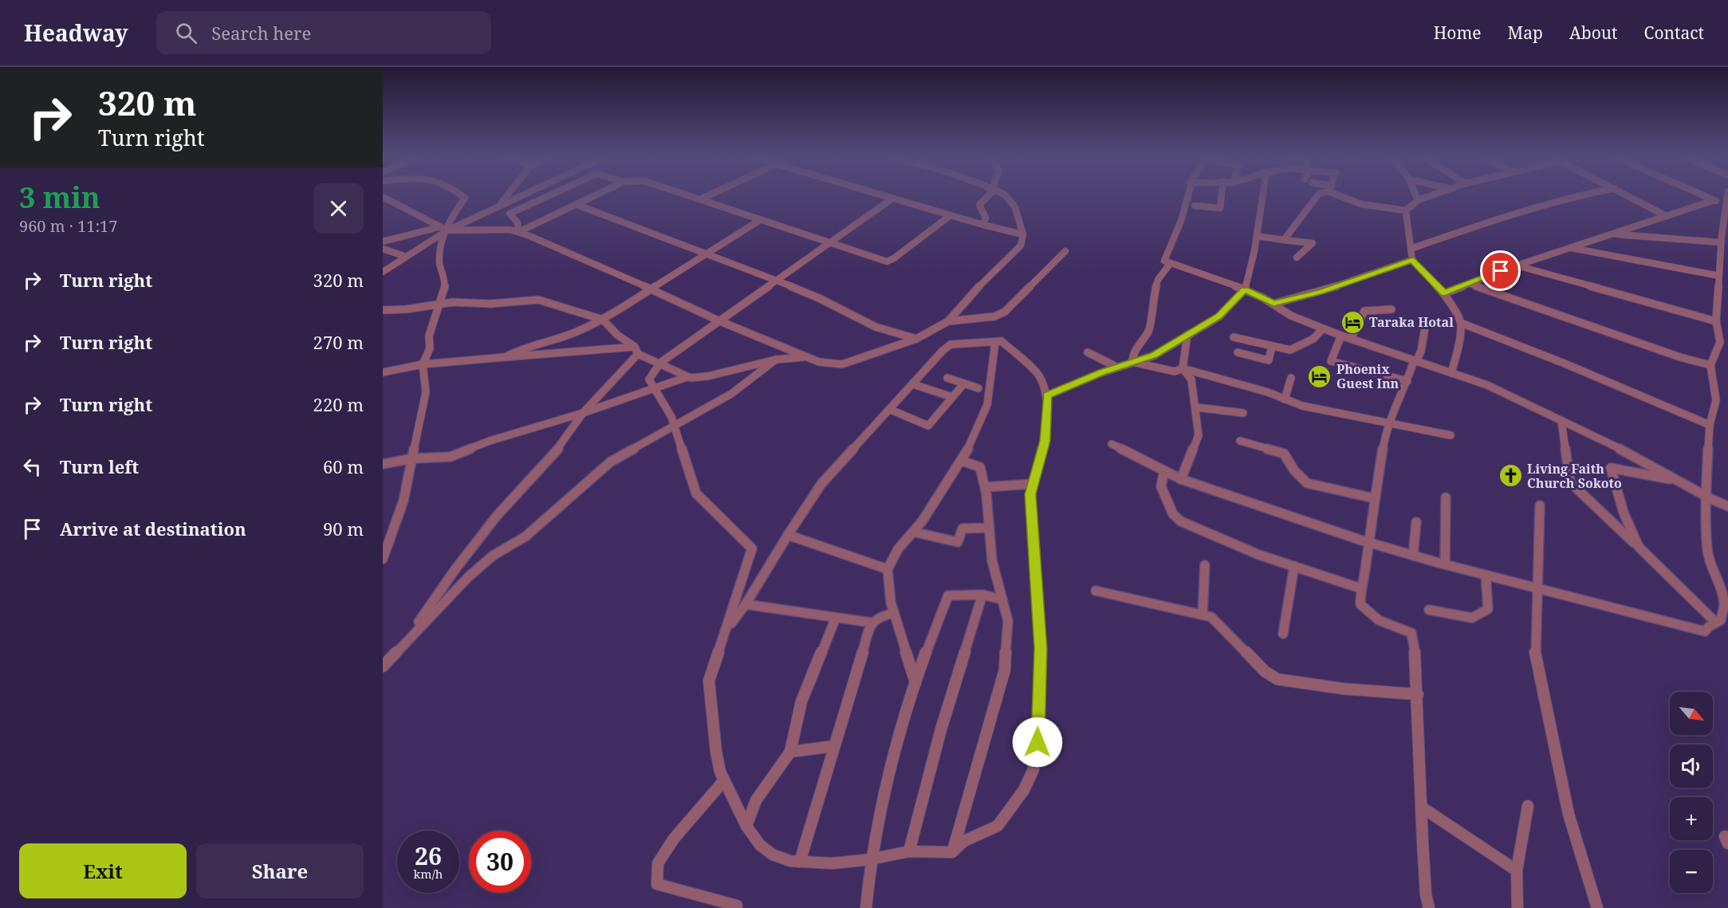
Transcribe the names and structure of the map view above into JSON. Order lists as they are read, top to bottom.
{
  "places": {
    "hotel": ["Taraka Hotal", "Phoenix Guest Inn"],
    "church": ["Living Faith Church Sokoto"]
  },
  "north": "bottom right",
  "page": {
    "header": "Headway",
    "search": "Search here",
    "nav": [
      "Home",
      "Map",
      "About",
      "Contact"
    ],
    "turn": ["320 m", "Turn right"],
    "heading": ["3 min", "960 m · 11:17"],
    "list": [
      {
        "name": "Turn right",
        "value": "320 m"
      },
      {
        "name": "Turn right",
        "value": "270 m"
      },
      {
        "name": "Turn right",
        "value": "220 m"
      },
      {
        "name": "Turn left",
        "value": "60 m"
      },
      {
        "name": "Arrive at destination",
        "value": "90 m"
      }
    ],
    "map_buttons": ["+", "−"],
    "speed": "26 km/h",
    "limit": "30",
    "buttons": ["Exit", "Share"]
  }
}
